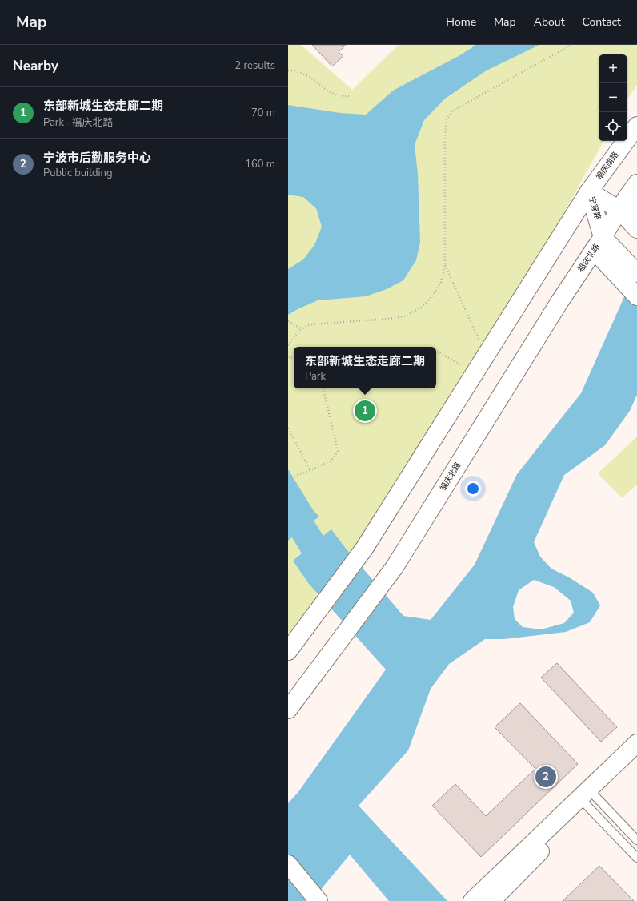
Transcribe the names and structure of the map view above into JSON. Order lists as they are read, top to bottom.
{
  "streets": {
    "main road": ["福庆南路", "宁穿路", "福庆北路"]
  },
  "crossings": [
    ["福庆南路", "宁穿路"],
    ["宁穿路", "福庆北路"]
  ],
  "page": {
    "header": "Map",
    "nav": [
      "Home",
      "Map",
      "About",
      "Contact"
    ],
    "heading": ["Nearby", "2 results"],
    "map_buttons": ["+", "−"],
    "list": [
      {
        "mark": "1",
        "name": "东部新城生态走廊二期",
        "note": "Park · 福庆北路",
        "value": "70 m"
      },
      {
        "mark": "2",
        "name": "宁波市后勤服务中心",
        "note": "Public building",
        "value": "160 m"
      }
    ],
    "popup": ["东部新城生态走廊二期", "Park"],
    "pins": ["1", "2"]
  }
}
